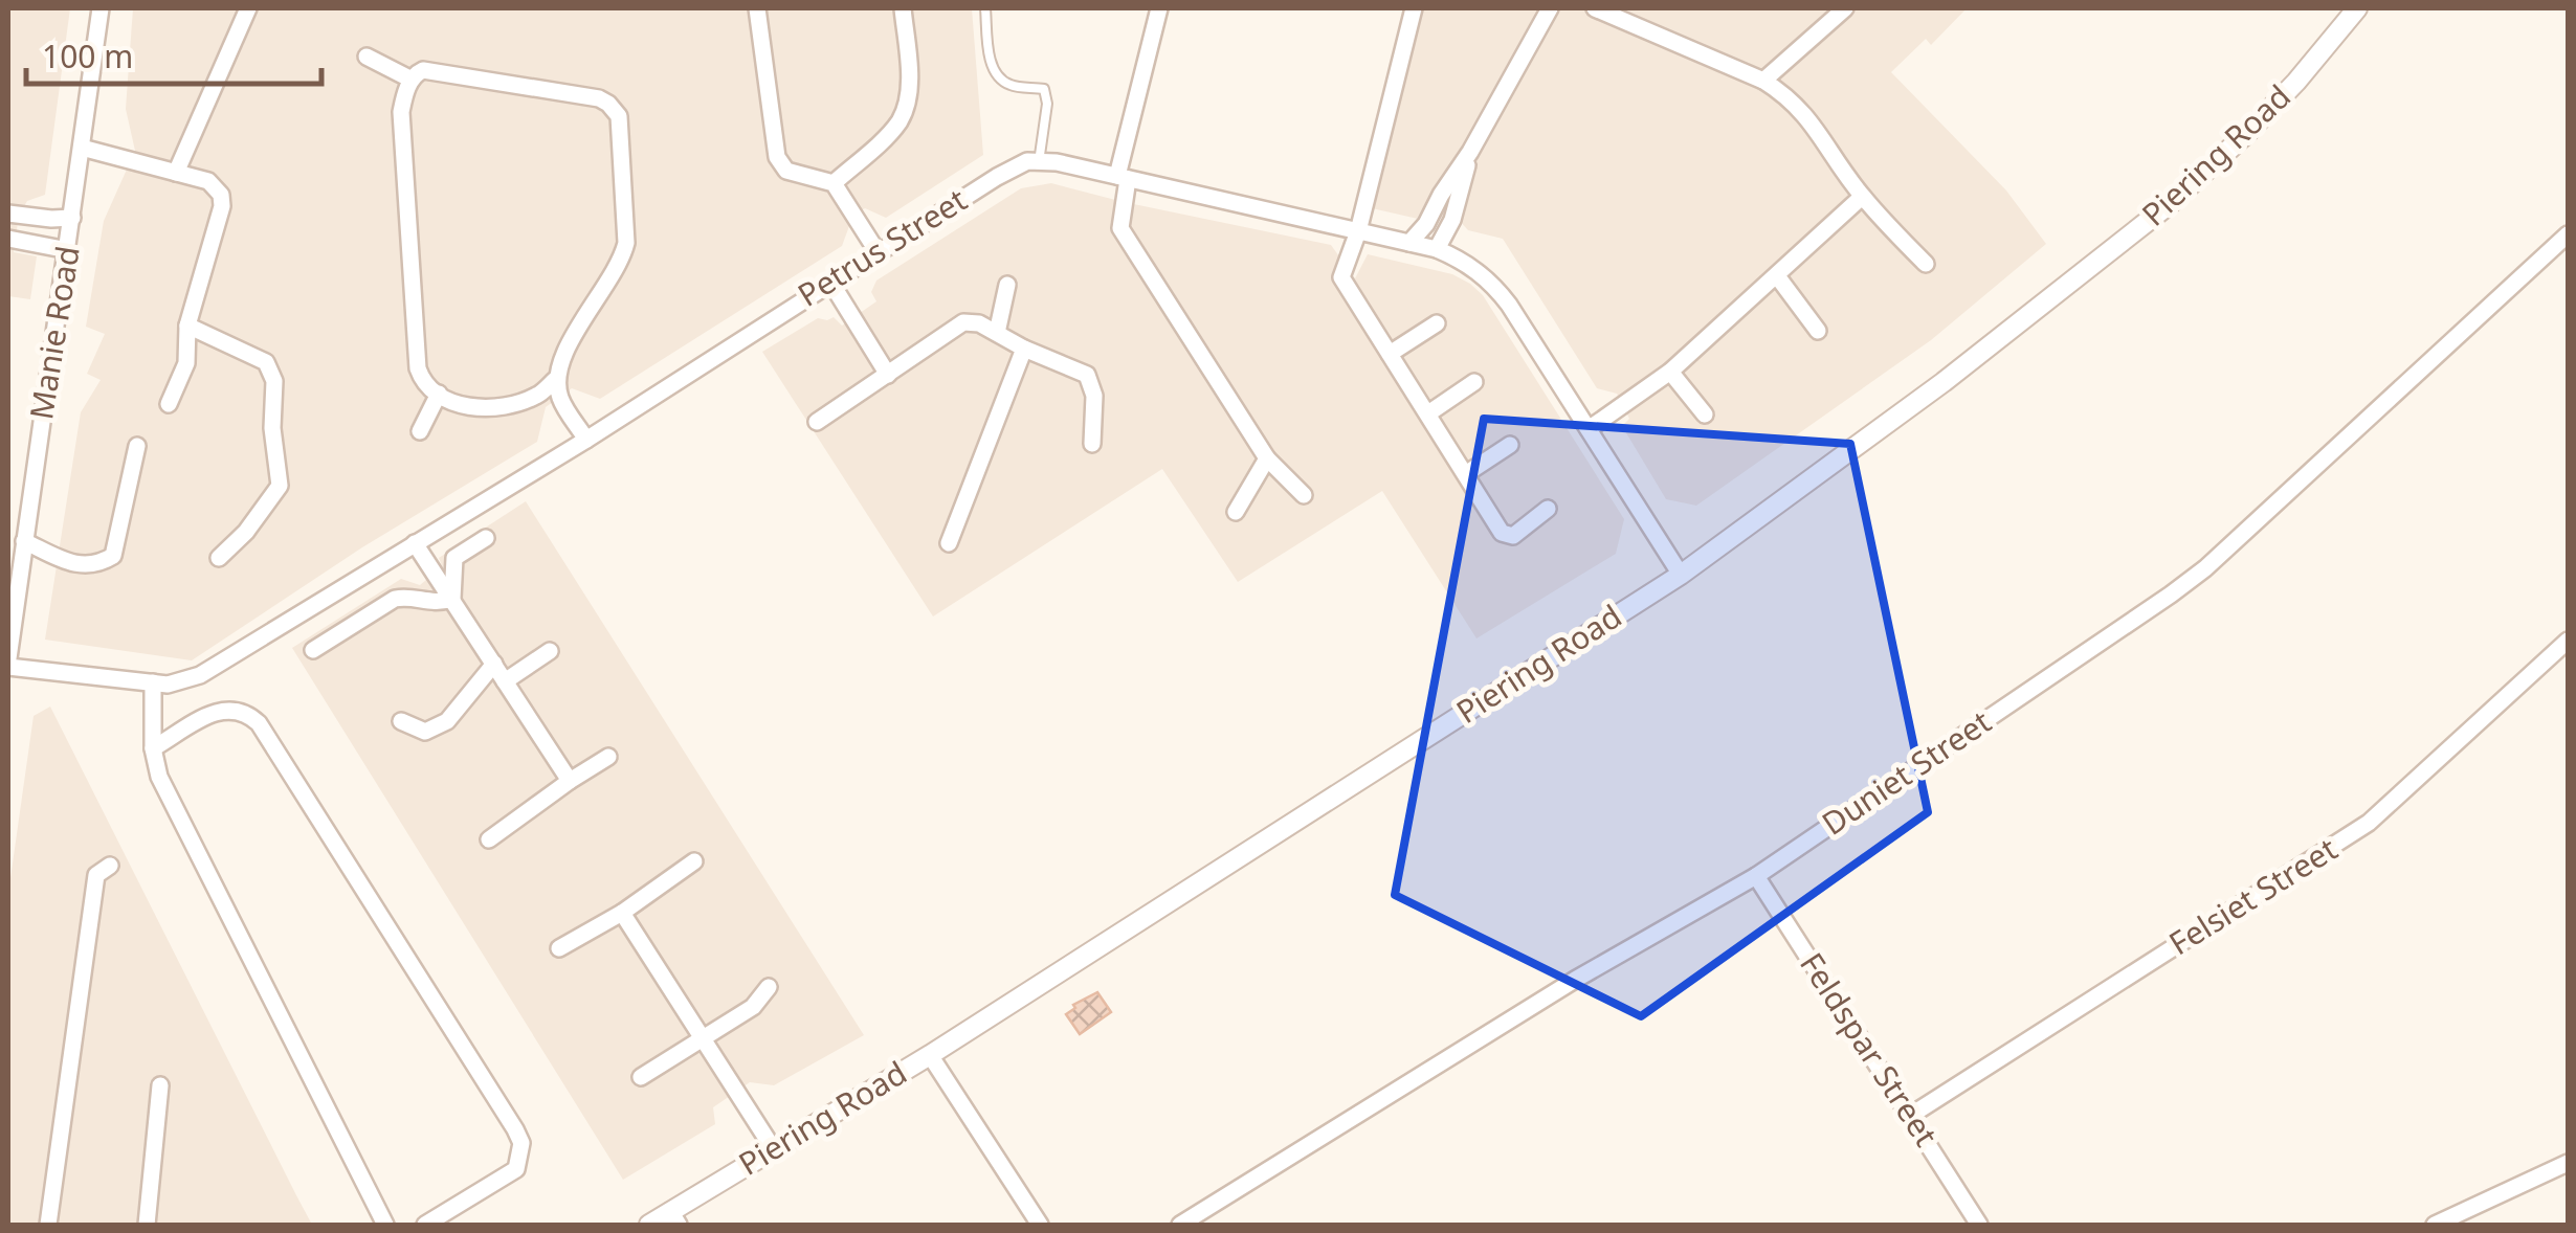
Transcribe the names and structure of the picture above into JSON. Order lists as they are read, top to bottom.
{
  "streets": {
    "street": [
      "Piering Road",
      "Petrus Street",
      "Manie Road",
      "Duniet Street",
      "Felsiet Street",
      "Feldspar Street"
    ]
  },
  "crossings": [
    ["Piering Road", "Petrus Street"],
    ["Duniet Street", "Feldspar Street"],
    ["Felsiet Street", "Feldspar Street"]
  ],
  "scale_bar": "100 m"
}
